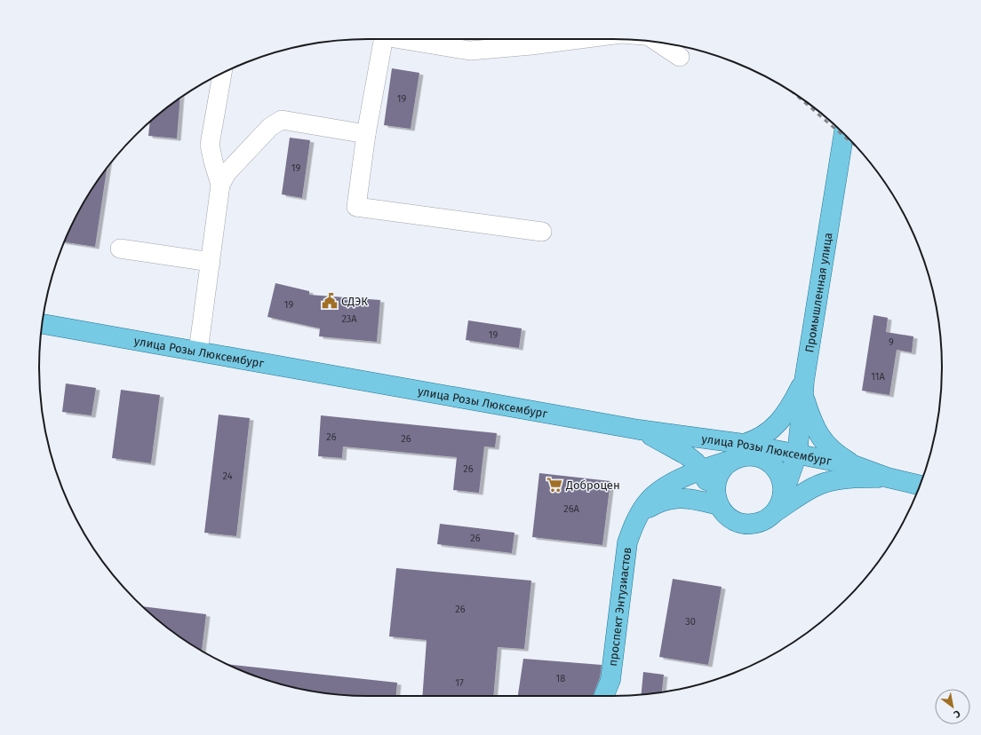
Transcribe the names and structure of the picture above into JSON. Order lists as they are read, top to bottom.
{
  "streets": {
    "main road": ["Промышленная улица", "улица Розы Люксембург", "проспект Энтузиастов"]
  },
  "crossings": [
    ["Промышленная улица", "улица Розы Люксембург"],
    ["Промышленная улица", "проспект Энтузиастов"],
    ["улица Розы Люксембург", "проспект Энтузиастов"]
  ],
  "places": {
    "public building": ["СДЭК"],
    "supermarket": ["Доброцен"]
  },
  "house_numbers": [
    "19",
    "19",
    "19",
    "23А",
    "19",
    "9",
    "11А",
    "26",
    "26",
    "26",
    "24",
    "26А",
    "26",
    "26",
    "30",
    "18",
    "17"
  ],
  "north": "bottom right"
}
